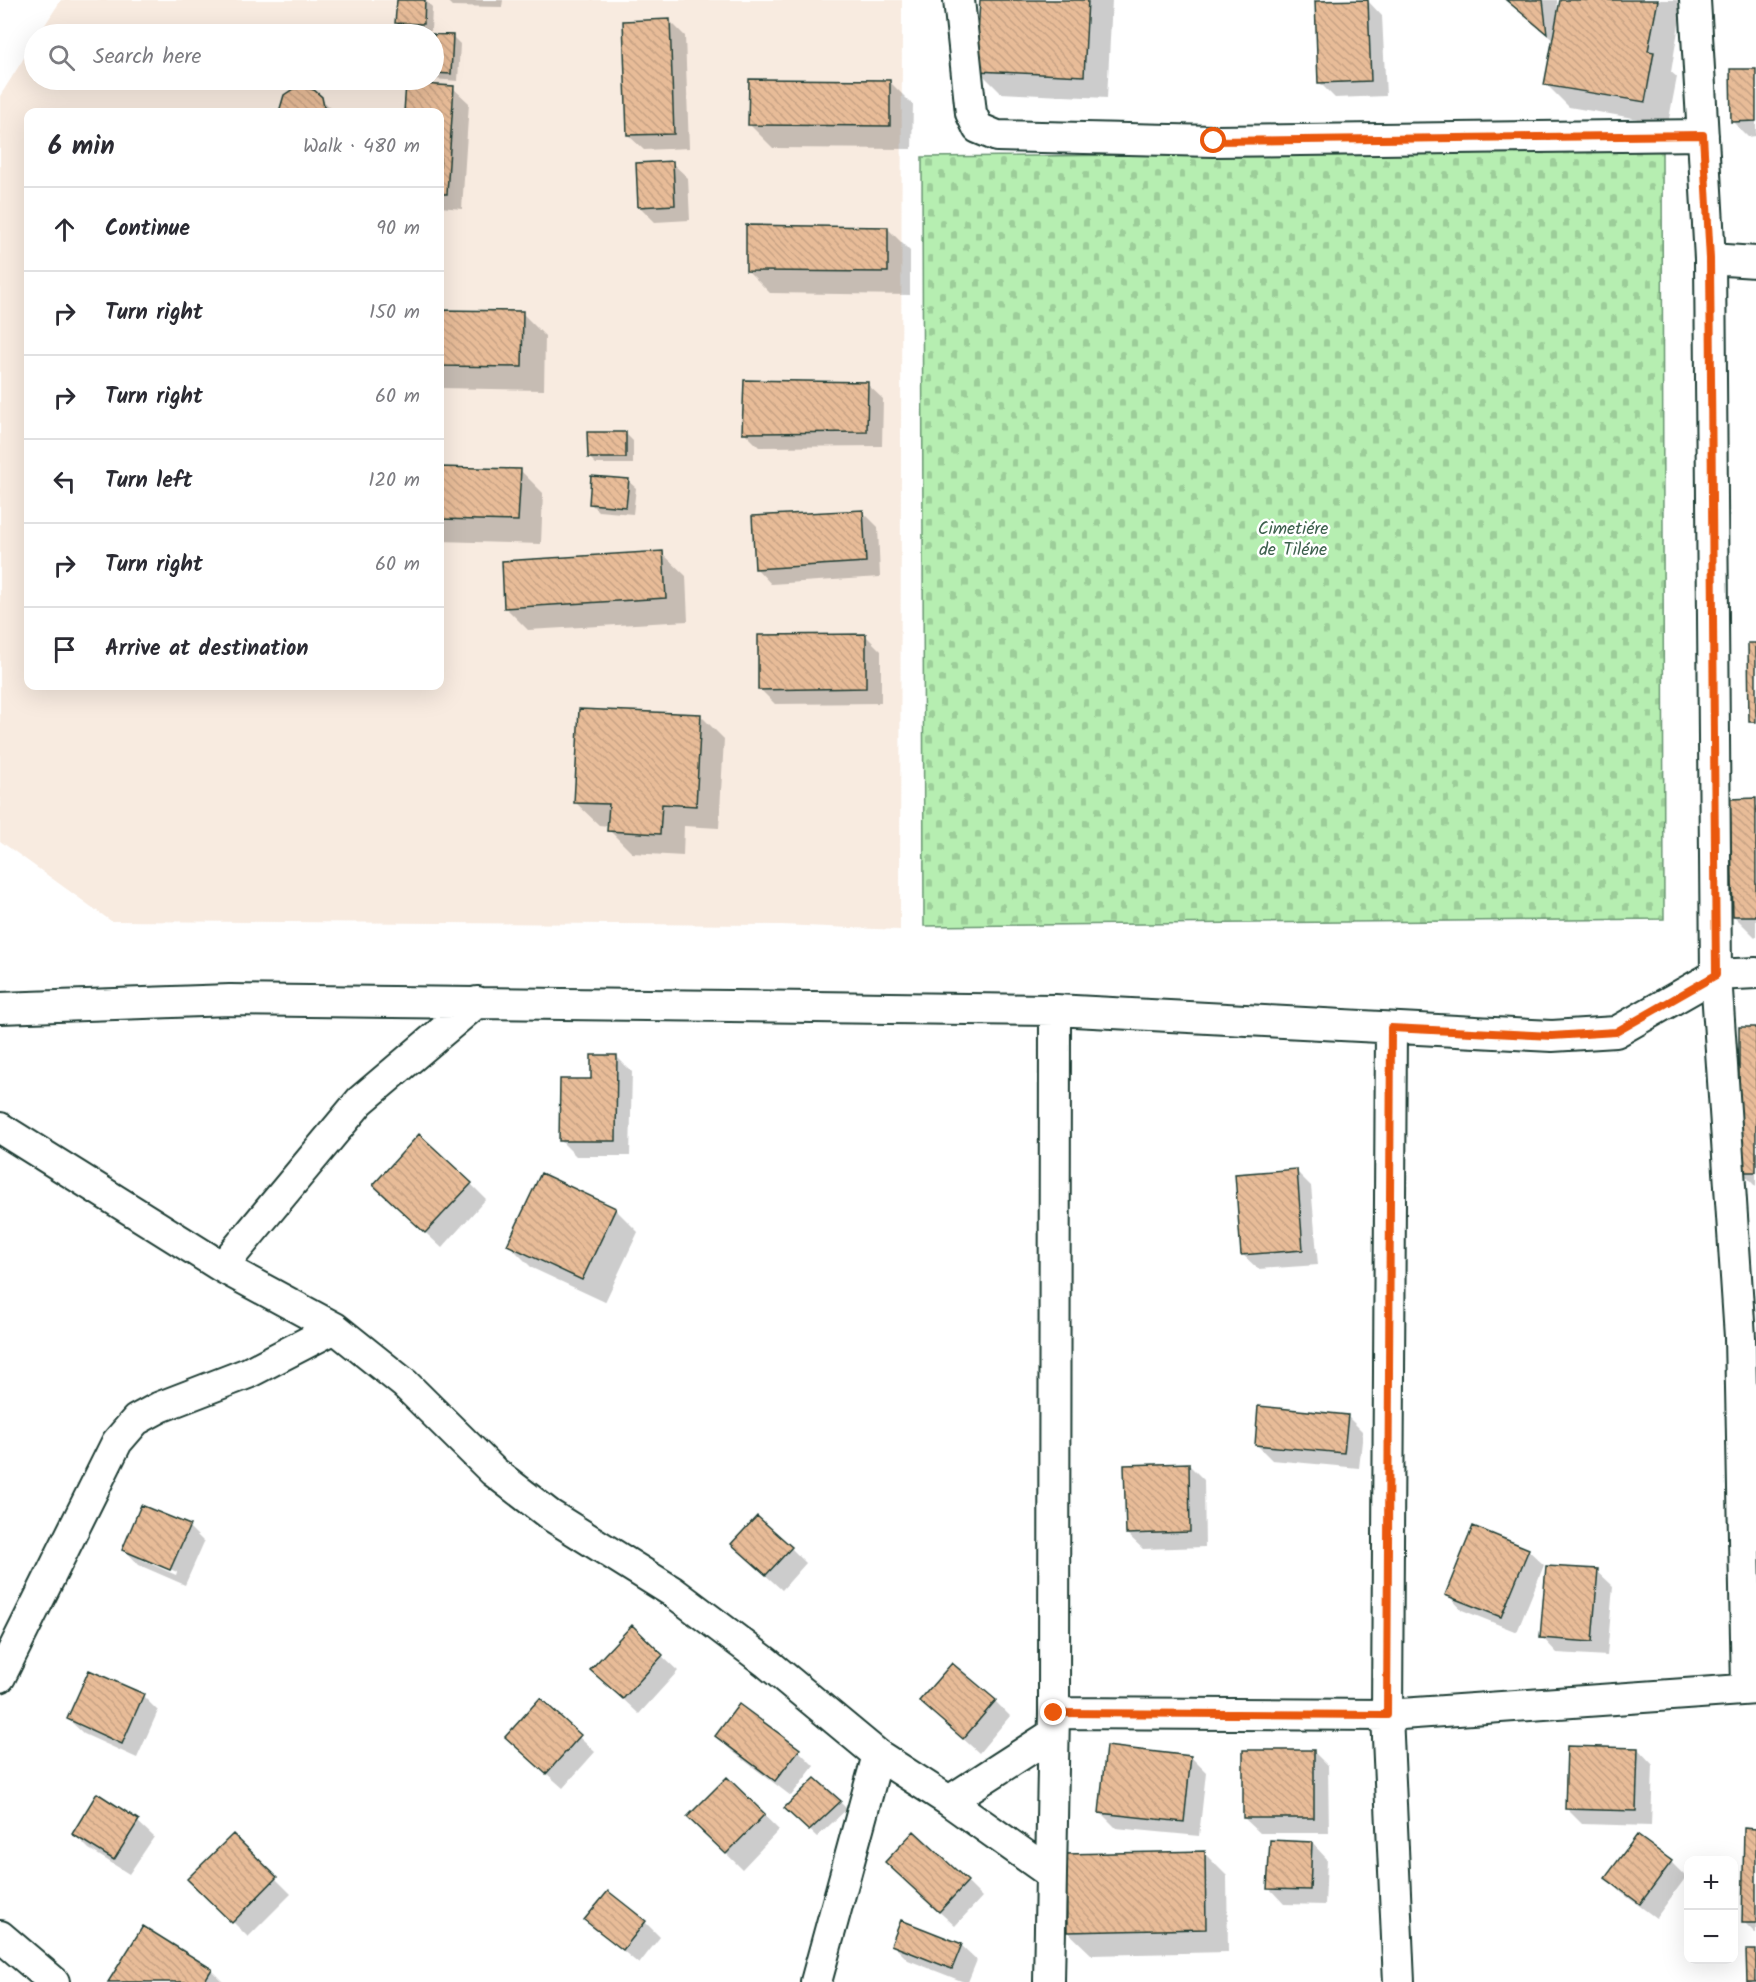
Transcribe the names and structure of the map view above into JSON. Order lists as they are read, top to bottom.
{
  "parks": ["Cimetiére de Tiléne"],
  "page": {
    "search": "Search here",
    "heading": ["6 min", "Walk · 480 m"],
    "list": [
      ["Continue", "90 m"],
      ["Turn right", "150 m"],
      ["Turn right", "60 m"],
      ["Turn left", "120 m"],
      ["Turn right", "60 m"],
      "Arrive at destination"
    ],
    "map_buttons": ["+", "−"]
  }
}
